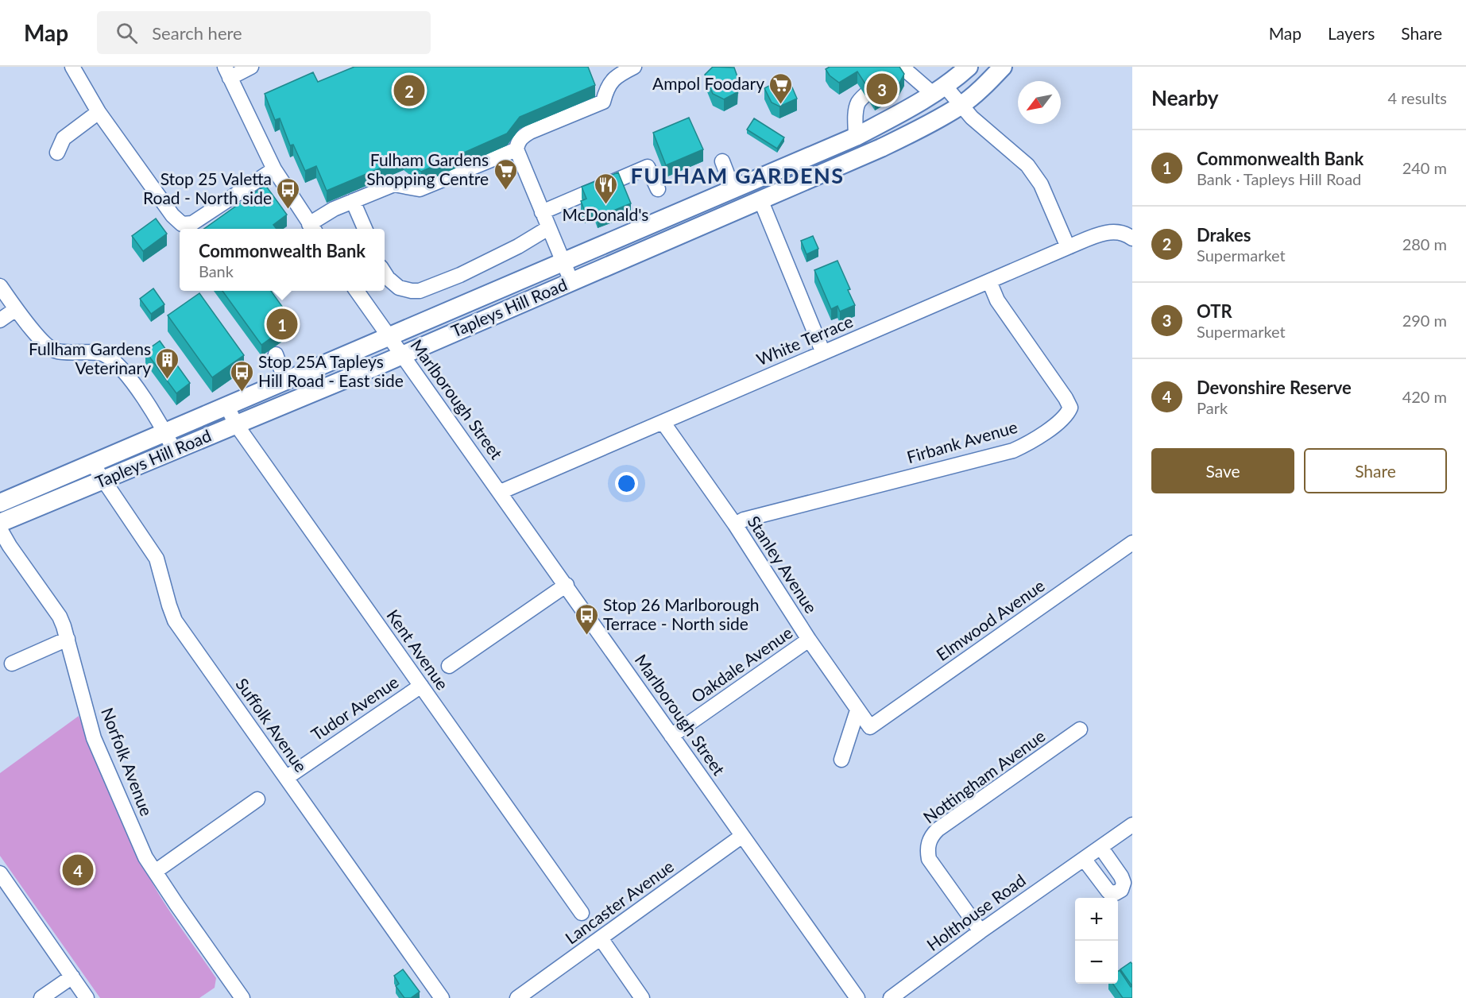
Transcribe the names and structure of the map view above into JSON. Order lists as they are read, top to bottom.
{
  "streets": {
    "main road": ["Tapleys Hill Road"],
    "street": [
      "White Terrace",
      "Marlborough Street",
      "Firbank Avenue",
      "Stanley Avenue",
      "Elmwood Avenue",
      "Kent Avenue",
      "Oakdale Avenue",
      "Tudor Avenue",
      "Suffolk Avenue",
      "Norfolk Avenue",
      "Nottingham Avenue",
      "Lancaster Avenue",
      "Holthouse Road"
    ]
  },
  "crossings": [
    ["Tapleys Hill Road", "Marlborough Street"],
    ["Tapleys Hill Road", "Kent Avenue"],
    ["Tapleys Hill Road", "Suffolk Avenue"],
    ["White Terrace", "Marlborough Street"],
    ["White Terrace", "Firbank Avenue"],
    ["White Terrace", "Stanley Avenue"],
    ["Marlborough Street", "Oakdale Avenue"],
    ["Marlborough Street", "Lancaster Avenue"],
    ["Firbank Avenue", "Stanley Avenue"],
    ["Stanley Avenue", "Elmwood Avenue"],
    ["Stanley Avenue", "Oakdale Avenue"],
    ["Kent Avenue", "Tudor Avenue"],
    ["Tudor Avenue", "Suffolk Avenue"],
    ["Nottingham Avenue", "Holthouse Road"]
  ],
  "districts": ["FULHAM GARDENS"],
  "places": {
    "supermarket": ["Ampol Foodary", "Fulham Gardens Shopping Centre"],
    "restaurant": ["McDonald's"],
    "bus stop": ["Stop 25 Valetta Road - North side", "Stop 25A Tapleys Hill Road - East side", "Stop 26 Marlborough Terrace - North side"],
    "building": ["Fullham Gardens Veterinary"]
  },
  "north": "bottom left",
  "page": {
    "header": "Map",
    "search": "Search here",
    "nav": ["Map", "Layers", "Share"],
    "heading": ["Nearby", "4 results"],
    "pins": [
      "3",
      "2",
      "1",
      "4"
    ],
    "list": [
      {
        "mark": "1",
        "name": "Commonwealth Bank",
        "note": "Bank · Tapleys Hill Road",
        "value": "240 m"
      },
      {
        "mark": "2",
        "name": "Drakes",
        "note": "Supermarket",
        "value": "280 m"
      },
      {
        "mark": "3",
        "name": "OTR",
        "note": "Supermarket",
        "value": "290 m"
      },
      {
        "mark": "4",
        "name": "Devonshire Reserve",
        "note": "Park",
        "value": "420 m"
      }
    ],
    "popup": ["Commonwealth Bank", "Bank"],
    "buttons": ["Save", "Share"],
    "map_buttons": ["+", "−"]
  }
}
